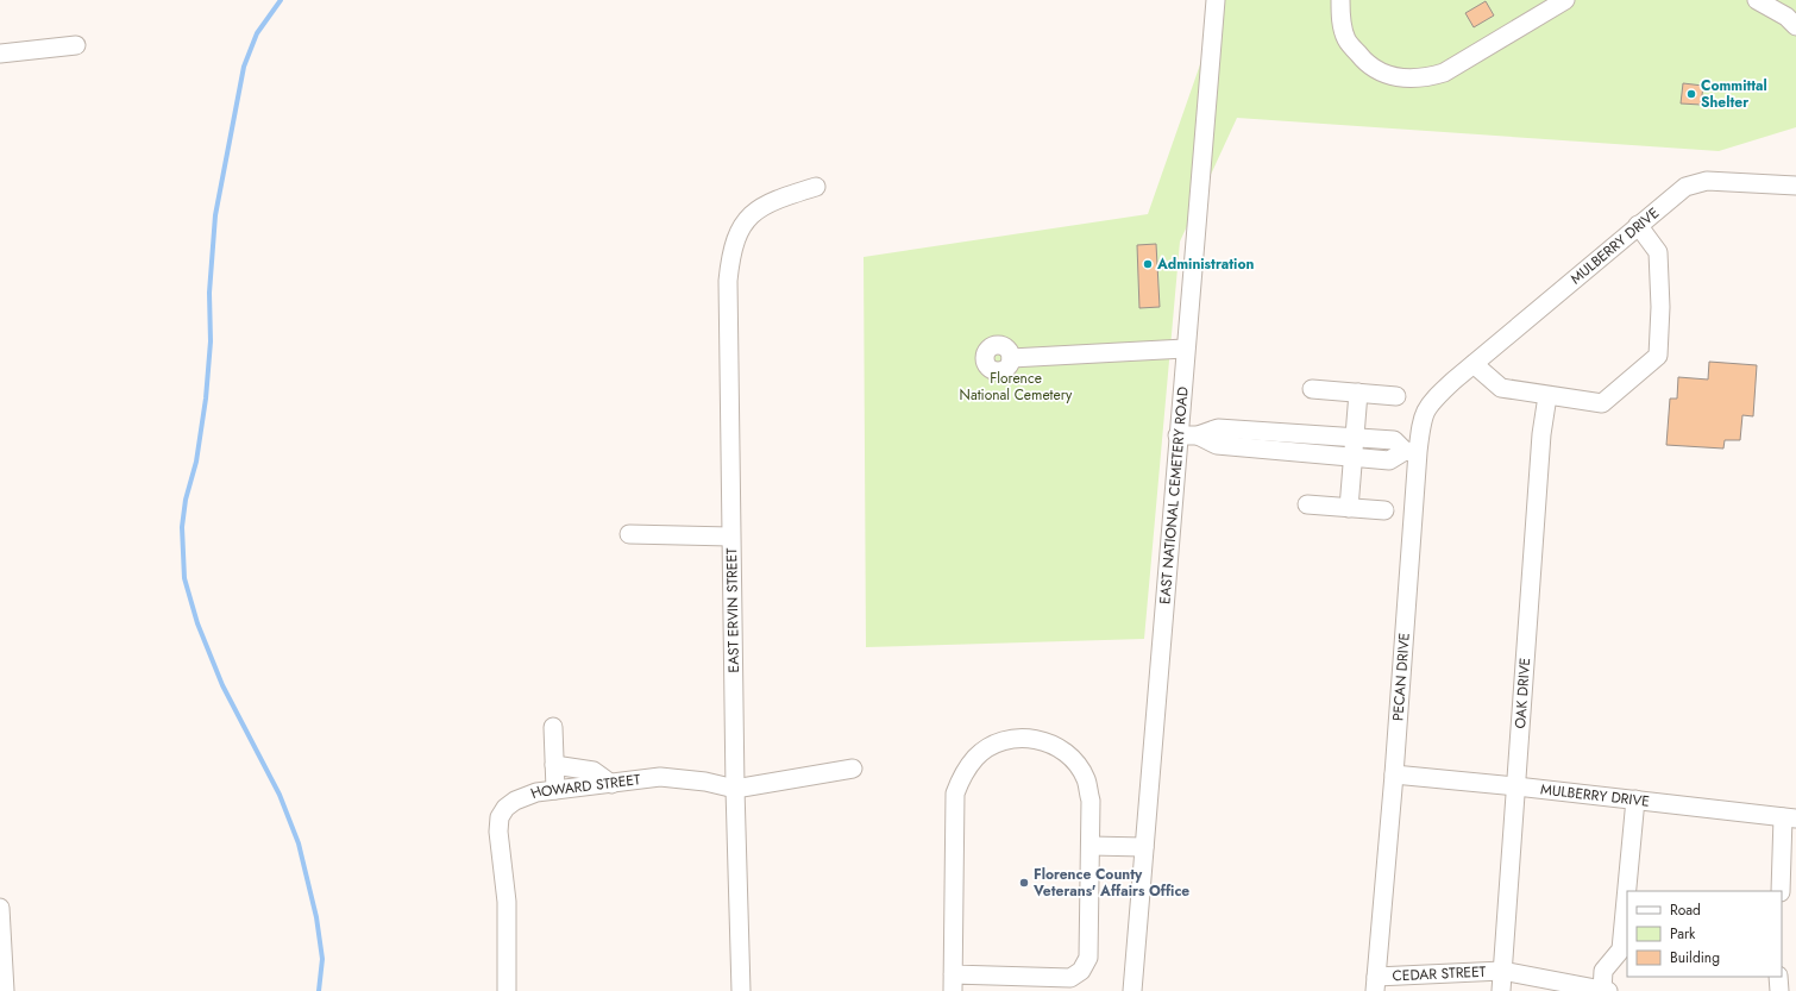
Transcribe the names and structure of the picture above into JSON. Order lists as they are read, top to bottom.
{
  "streets": {
    "street": [
      "MULBERRY DRIVE",
      "EAST NATIONAL CEMETERY ROAD",
      "EAST ERVIN STREET",
      "PECAN DRIVE",
      "OAK DRIVE",
      "HOWARD STREET",
      "CEDAR STREET"
    ]
  },
  "crossings": [
    ["MULBERRY DRIVE", "PECAN DRIVE"],
    ["MULBERRY DRIVE", "OAK DRIVE"],
    ["EAST ERVIN STREET", "HOWARD STREET"],
    ["PECAN DRIVE", "CEDAR STREET"],
    ["OAK DRIVE", "CEDAR STREET"]
  ],
  "parks": ["Florence National Cemetery"],
  "places": ["Committal Shelter", "Administration", "Florence County Veterans' Affairs Office"],
  "legend": ["Road", "Park", "Building"]
}
